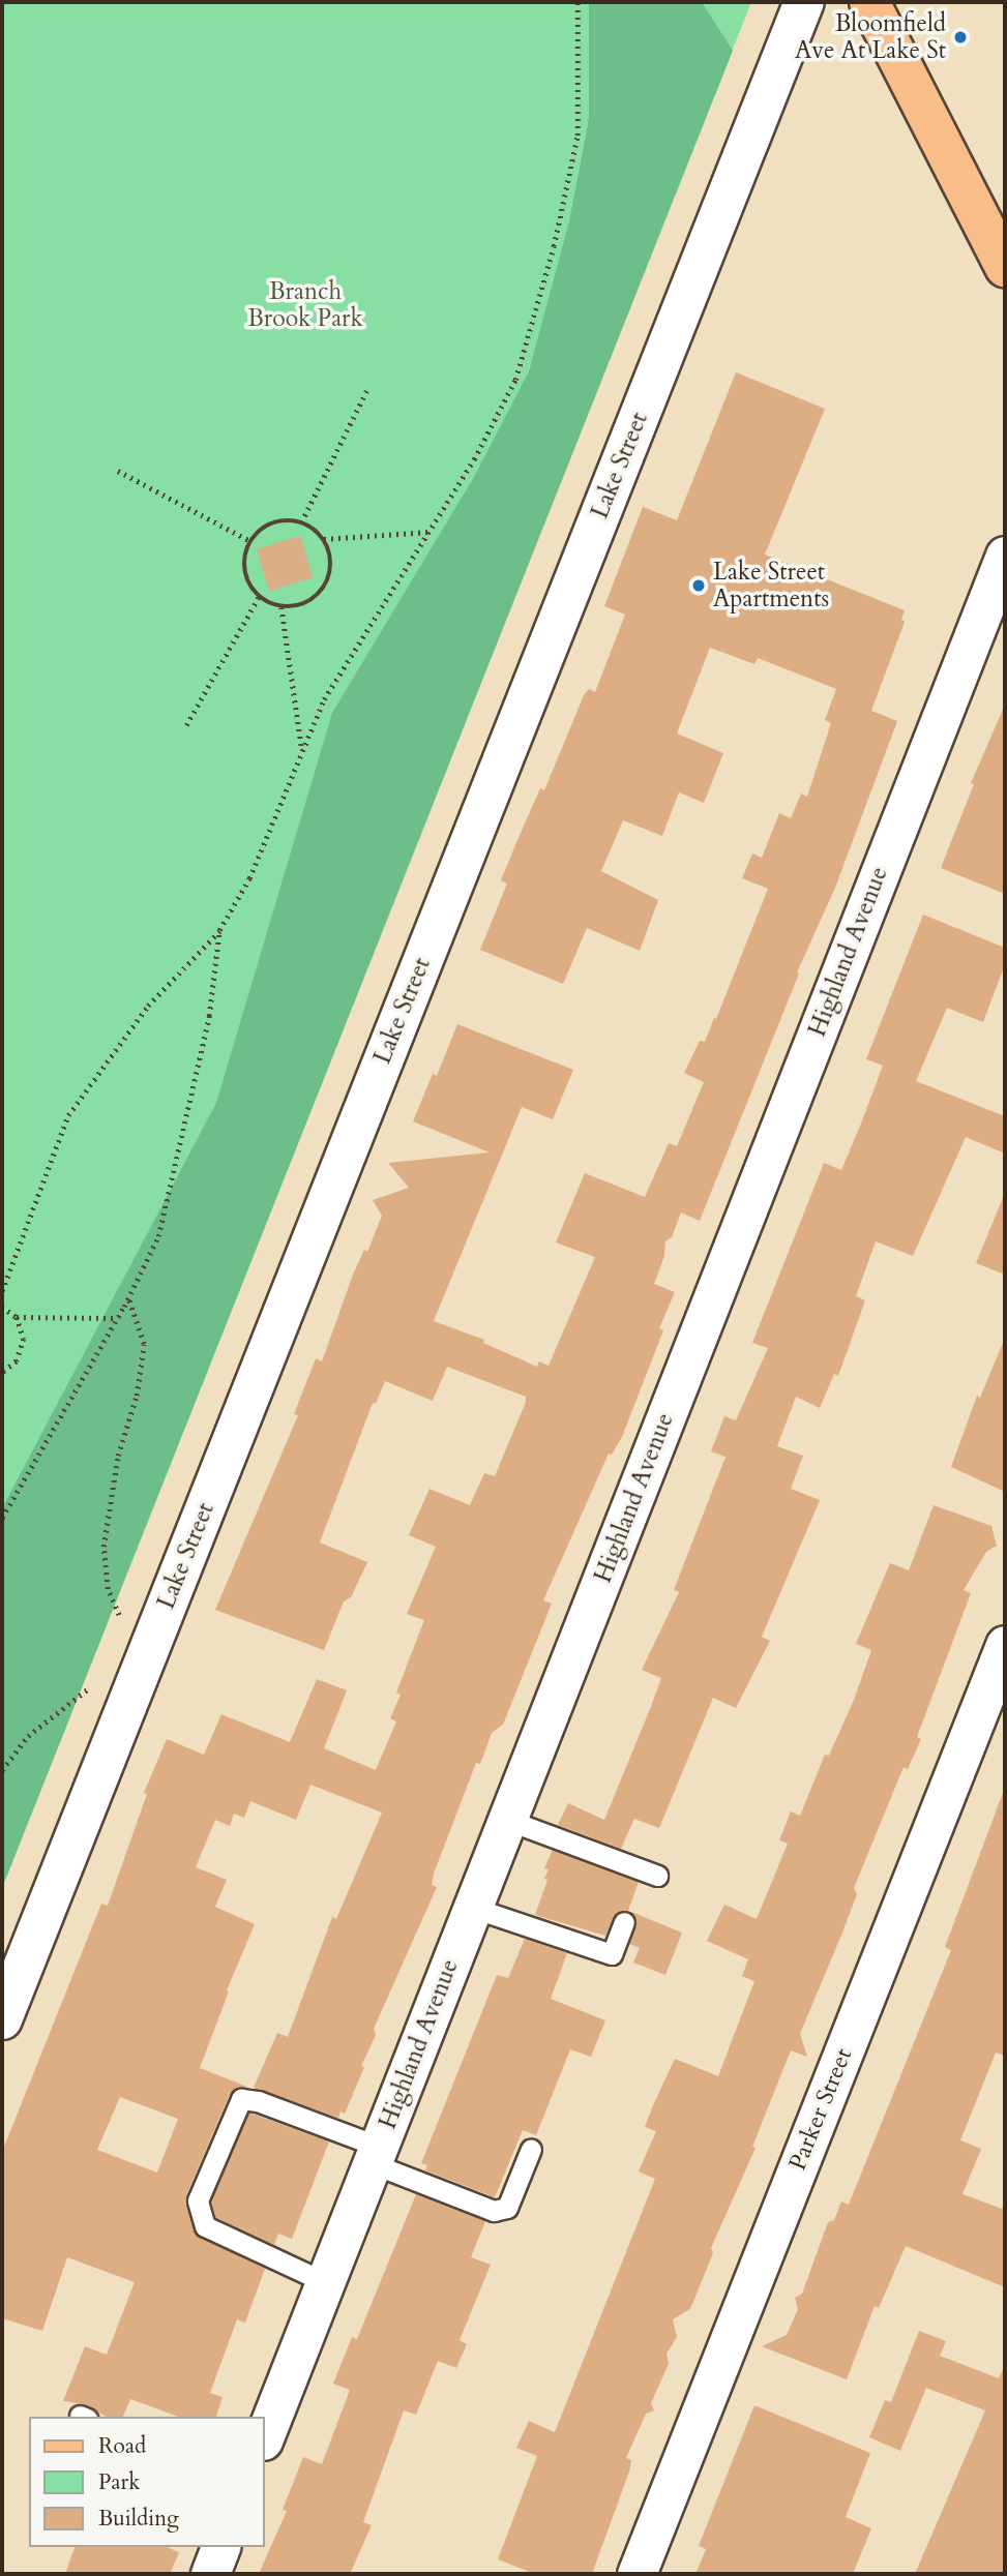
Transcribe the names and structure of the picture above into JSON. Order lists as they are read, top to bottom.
{
  "streets": {
    "street": ["Lake Street", "Highland Avenue", "Parker Street"]
  },
  "parks": ["Branch Brook Park"],
  "places": ["Bloomfield Ave At Lake St", "Lake Street Apartments"],
  "legend": ["Road", "Park", "Building"]
}
